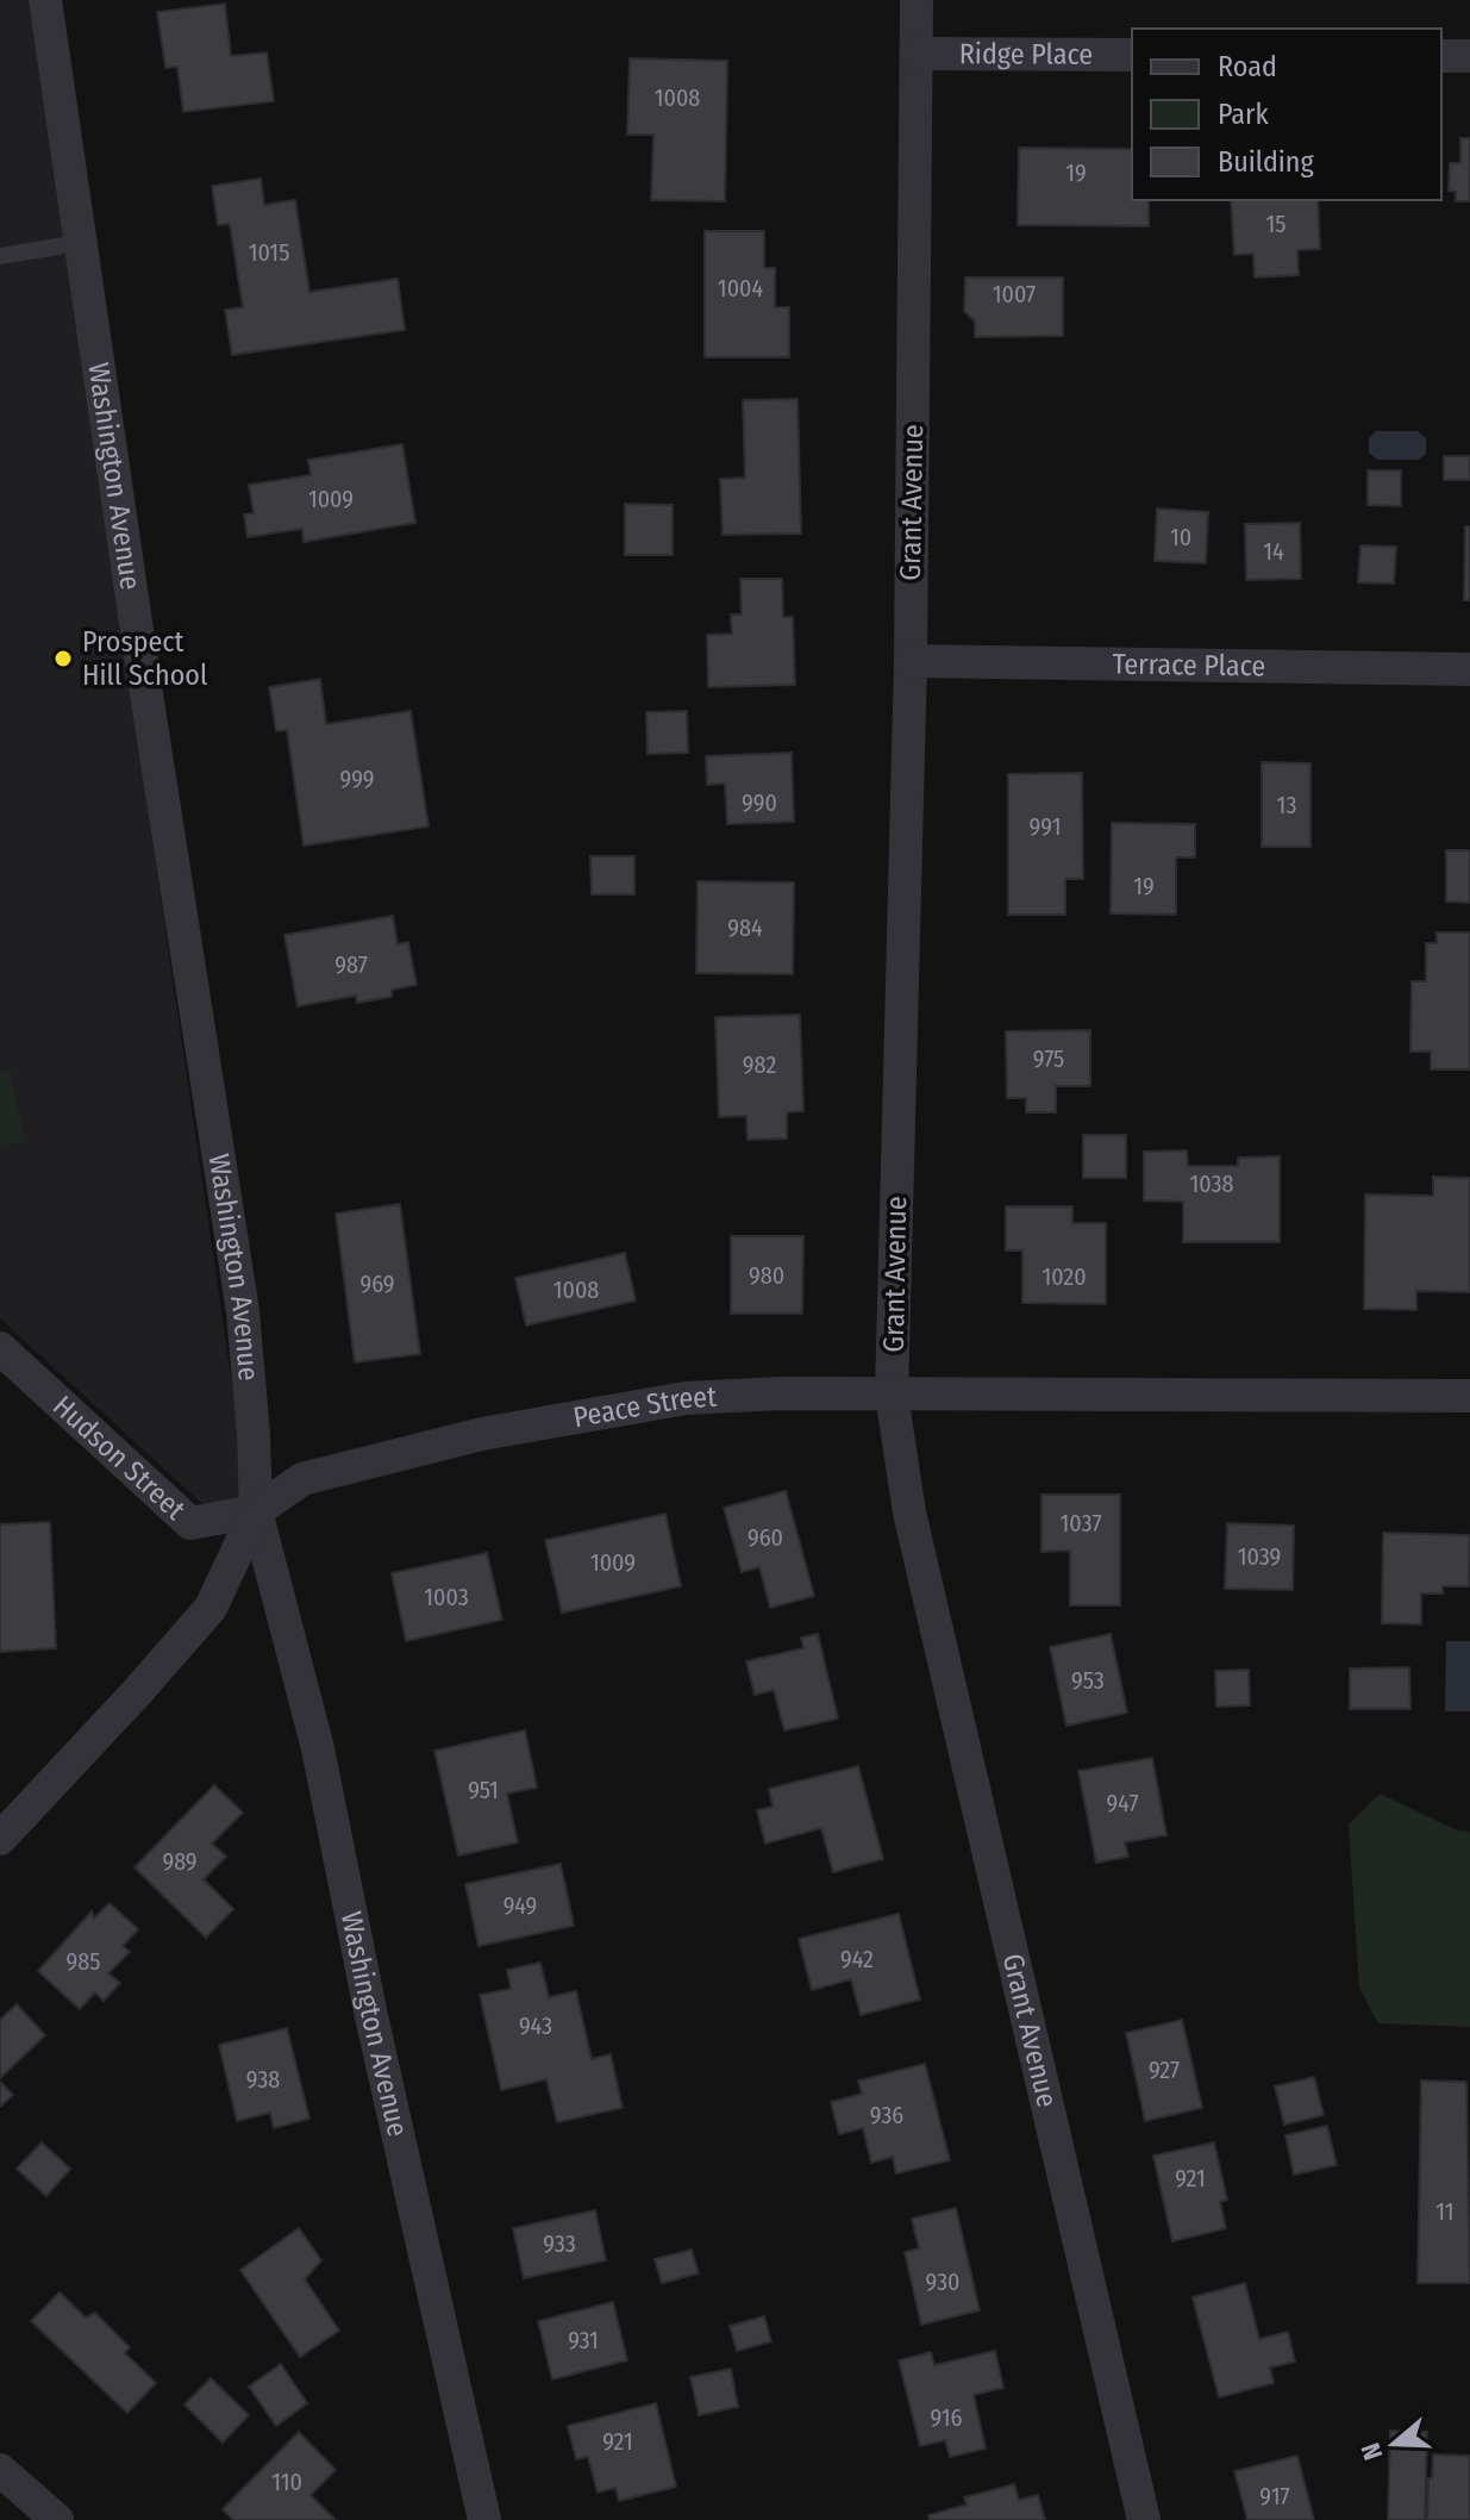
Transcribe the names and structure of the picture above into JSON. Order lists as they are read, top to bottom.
{
  "streets": {
    "street": [
      "Ridge Place",
      "Washington Avenue",
      "Grant Avenue",
      "Terrace Place",
      "Peace Street",
      "Hudson Street"
    ]
  },
  "crossings": [
    ["Ridge Place", "Grant Avenue"],
    ["Washington Avenue", "Peace Street"],
    ["Washington Avenue", "Hudson Street"],
    ["Grant Avenue", "Terrace Place"],
    ["Grant Avenue", "Peace Street"],
    ["Peace Street", "Hudson Street"]
  ],
  "places": ["Prospect Hill School"],
  "house_numbers": [
    "1008",
    "19",
    "15",
    "1015",
    "1004",
    "1007",
    "1009",
    "10",
    "14",
    "999",
    "990",
    "13",
    "991",
    "19",
    "984",
    "987",
    "975",
    "982",
    "1038",
    "980",
    "1020",
    "969",
    "1008",
    "1037",
    "960",
    "1039",
    "1009",
    "1003",
    "953",
    "951",
    "947",
    "989",
    "949",
    "942",
    "985",
    "943",
    "927",
    "938",
    "936",
    "921",
    "11",
    "933",
    "930",
    "931",
    "916",
    "921",
    "110",
    "917"
  ],
  "legend": ["Road", "Park", "Building"],
  "north": "left"
}
